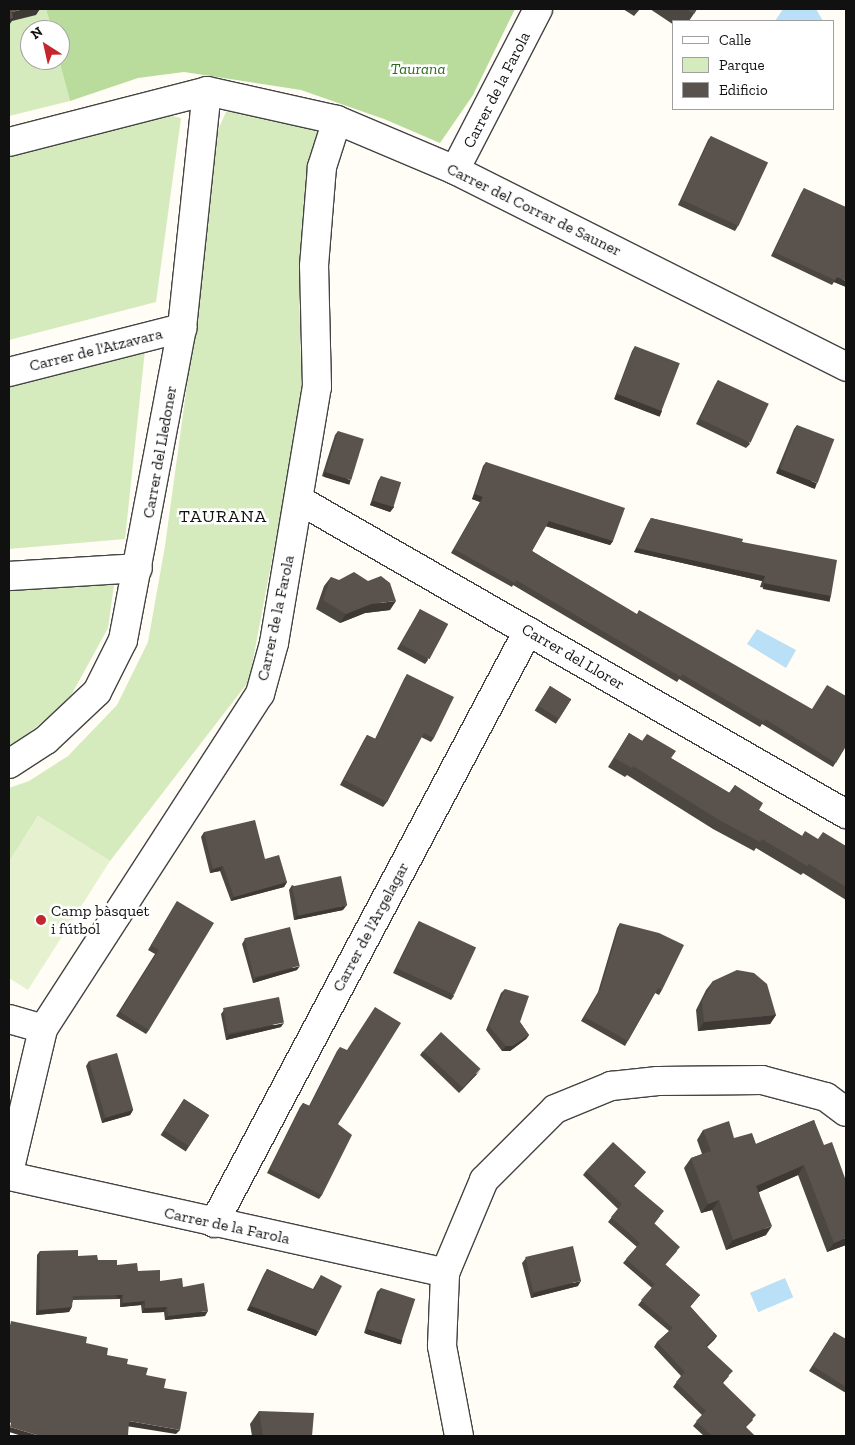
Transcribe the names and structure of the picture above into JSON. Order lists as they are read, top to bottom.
{
  "streets": {
    "street": [
      "Carrer de la Farola",
      "Carrer del Corrar de Sauner",
      "Carrer de l'Atzavara",
      "Carrer del Lledoner",
      "Carrer del Llorer",
      "Carrer de l'Argelagar"
    ]
  },
  "crossings": [
    ["Carrer de la Farola", "Carrer del Corrar de Sauner"],
    ["Carrer de la Farola", "Carrer del Llorer"],
    ["Carrer de la Farola", "Carrer de l'Argelagar"],
    ["Carrer del Corrar de Sauner", "Carrer del Lledoner"],
    ["Carrer de l'Atzavara", "Carrer del Lledoner"],
    ["Carrer del Llorer", "Carrer de l'Argelagar"]
  ],
  "districts": ["TAURANA"],
  "parks": ["Taurana"],
  "places": ["Camp bàsquet i fútbol"],
  "legend": ["Calle", "Parque", "Edificio"],
  "north": "top left"
}
